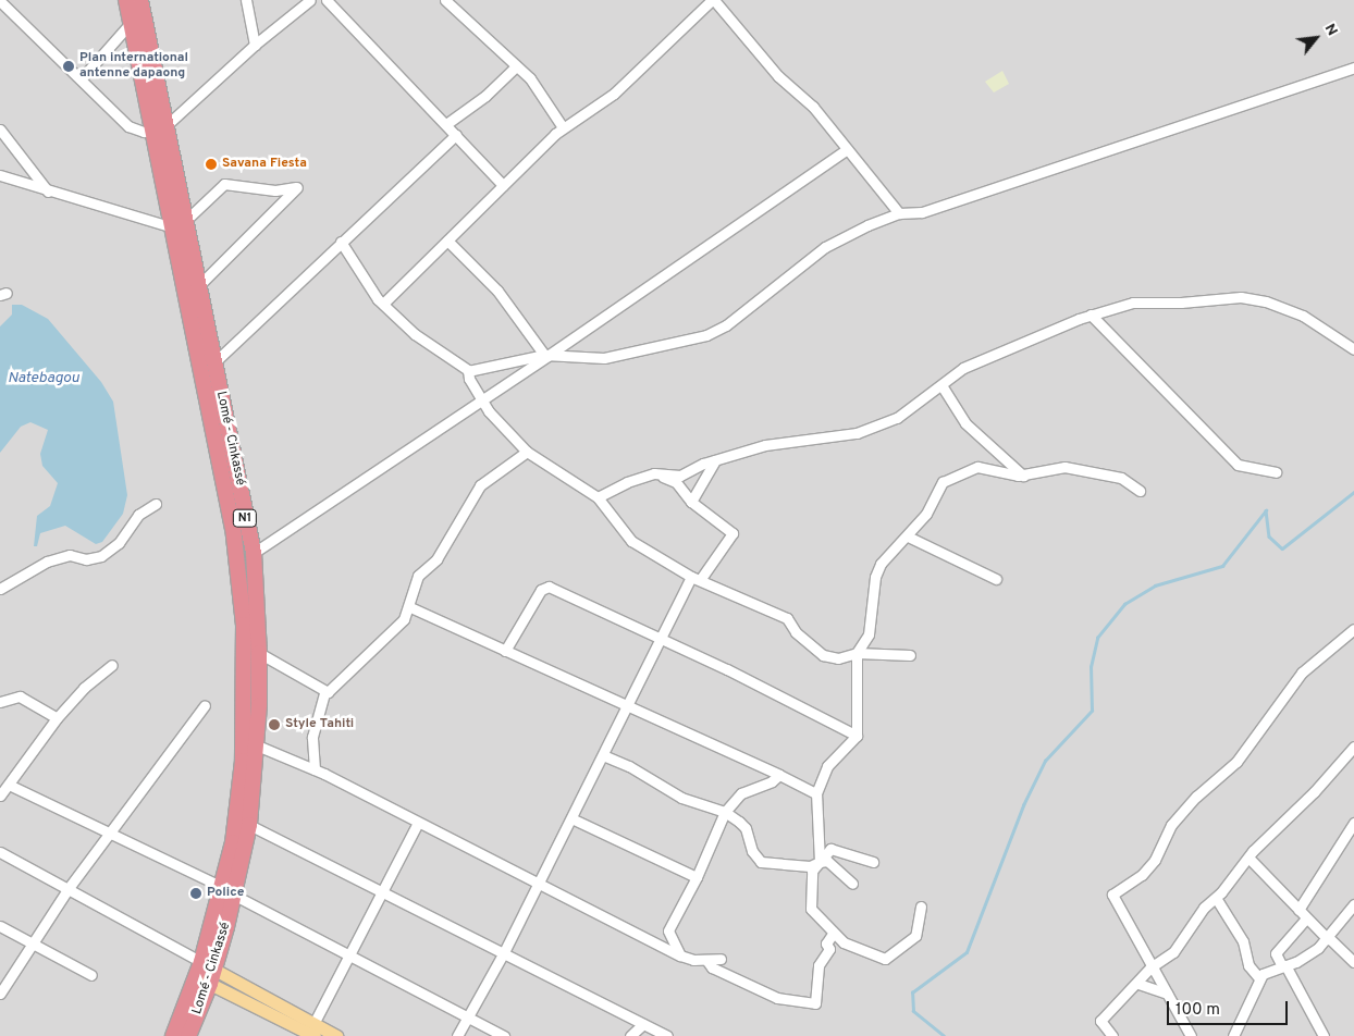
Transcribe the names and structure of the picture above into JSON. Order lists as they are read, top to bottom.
{
  "streets": {
    "highway": ["Lomé - Cinkassé", "N1"]
  },
  "water": ["Natebagou"],
  "places": [
    "Plan international antenne dapaong",
    "Savana Fiesta",
    "Style Tahiti",
    "Police"
  ],
  "scale_bar": "100 m",
  "north": "top right"
}
